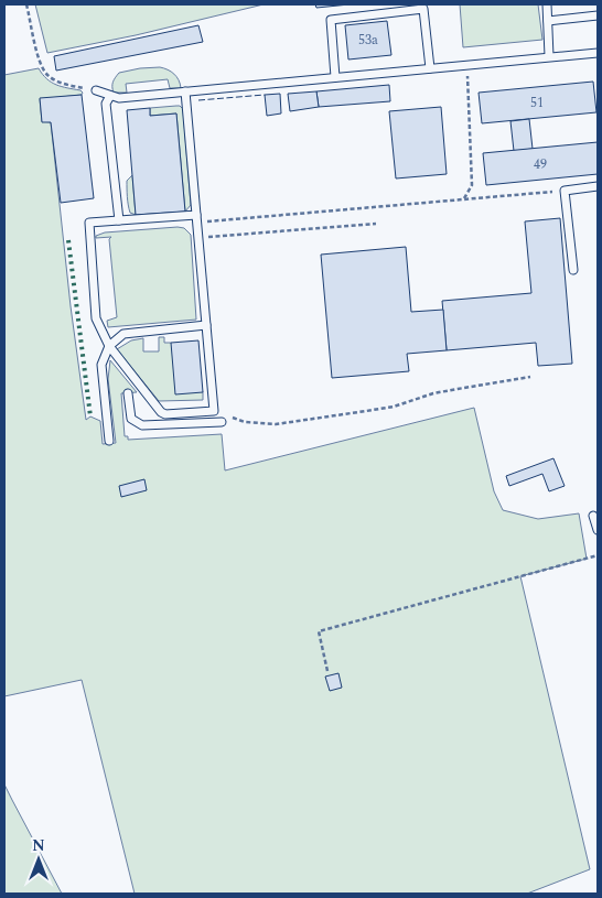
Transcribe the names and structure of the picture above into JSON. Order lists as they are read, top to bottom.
{
  "house_numbers": ["53a", "51", "49"],
  "north": "top"
}
